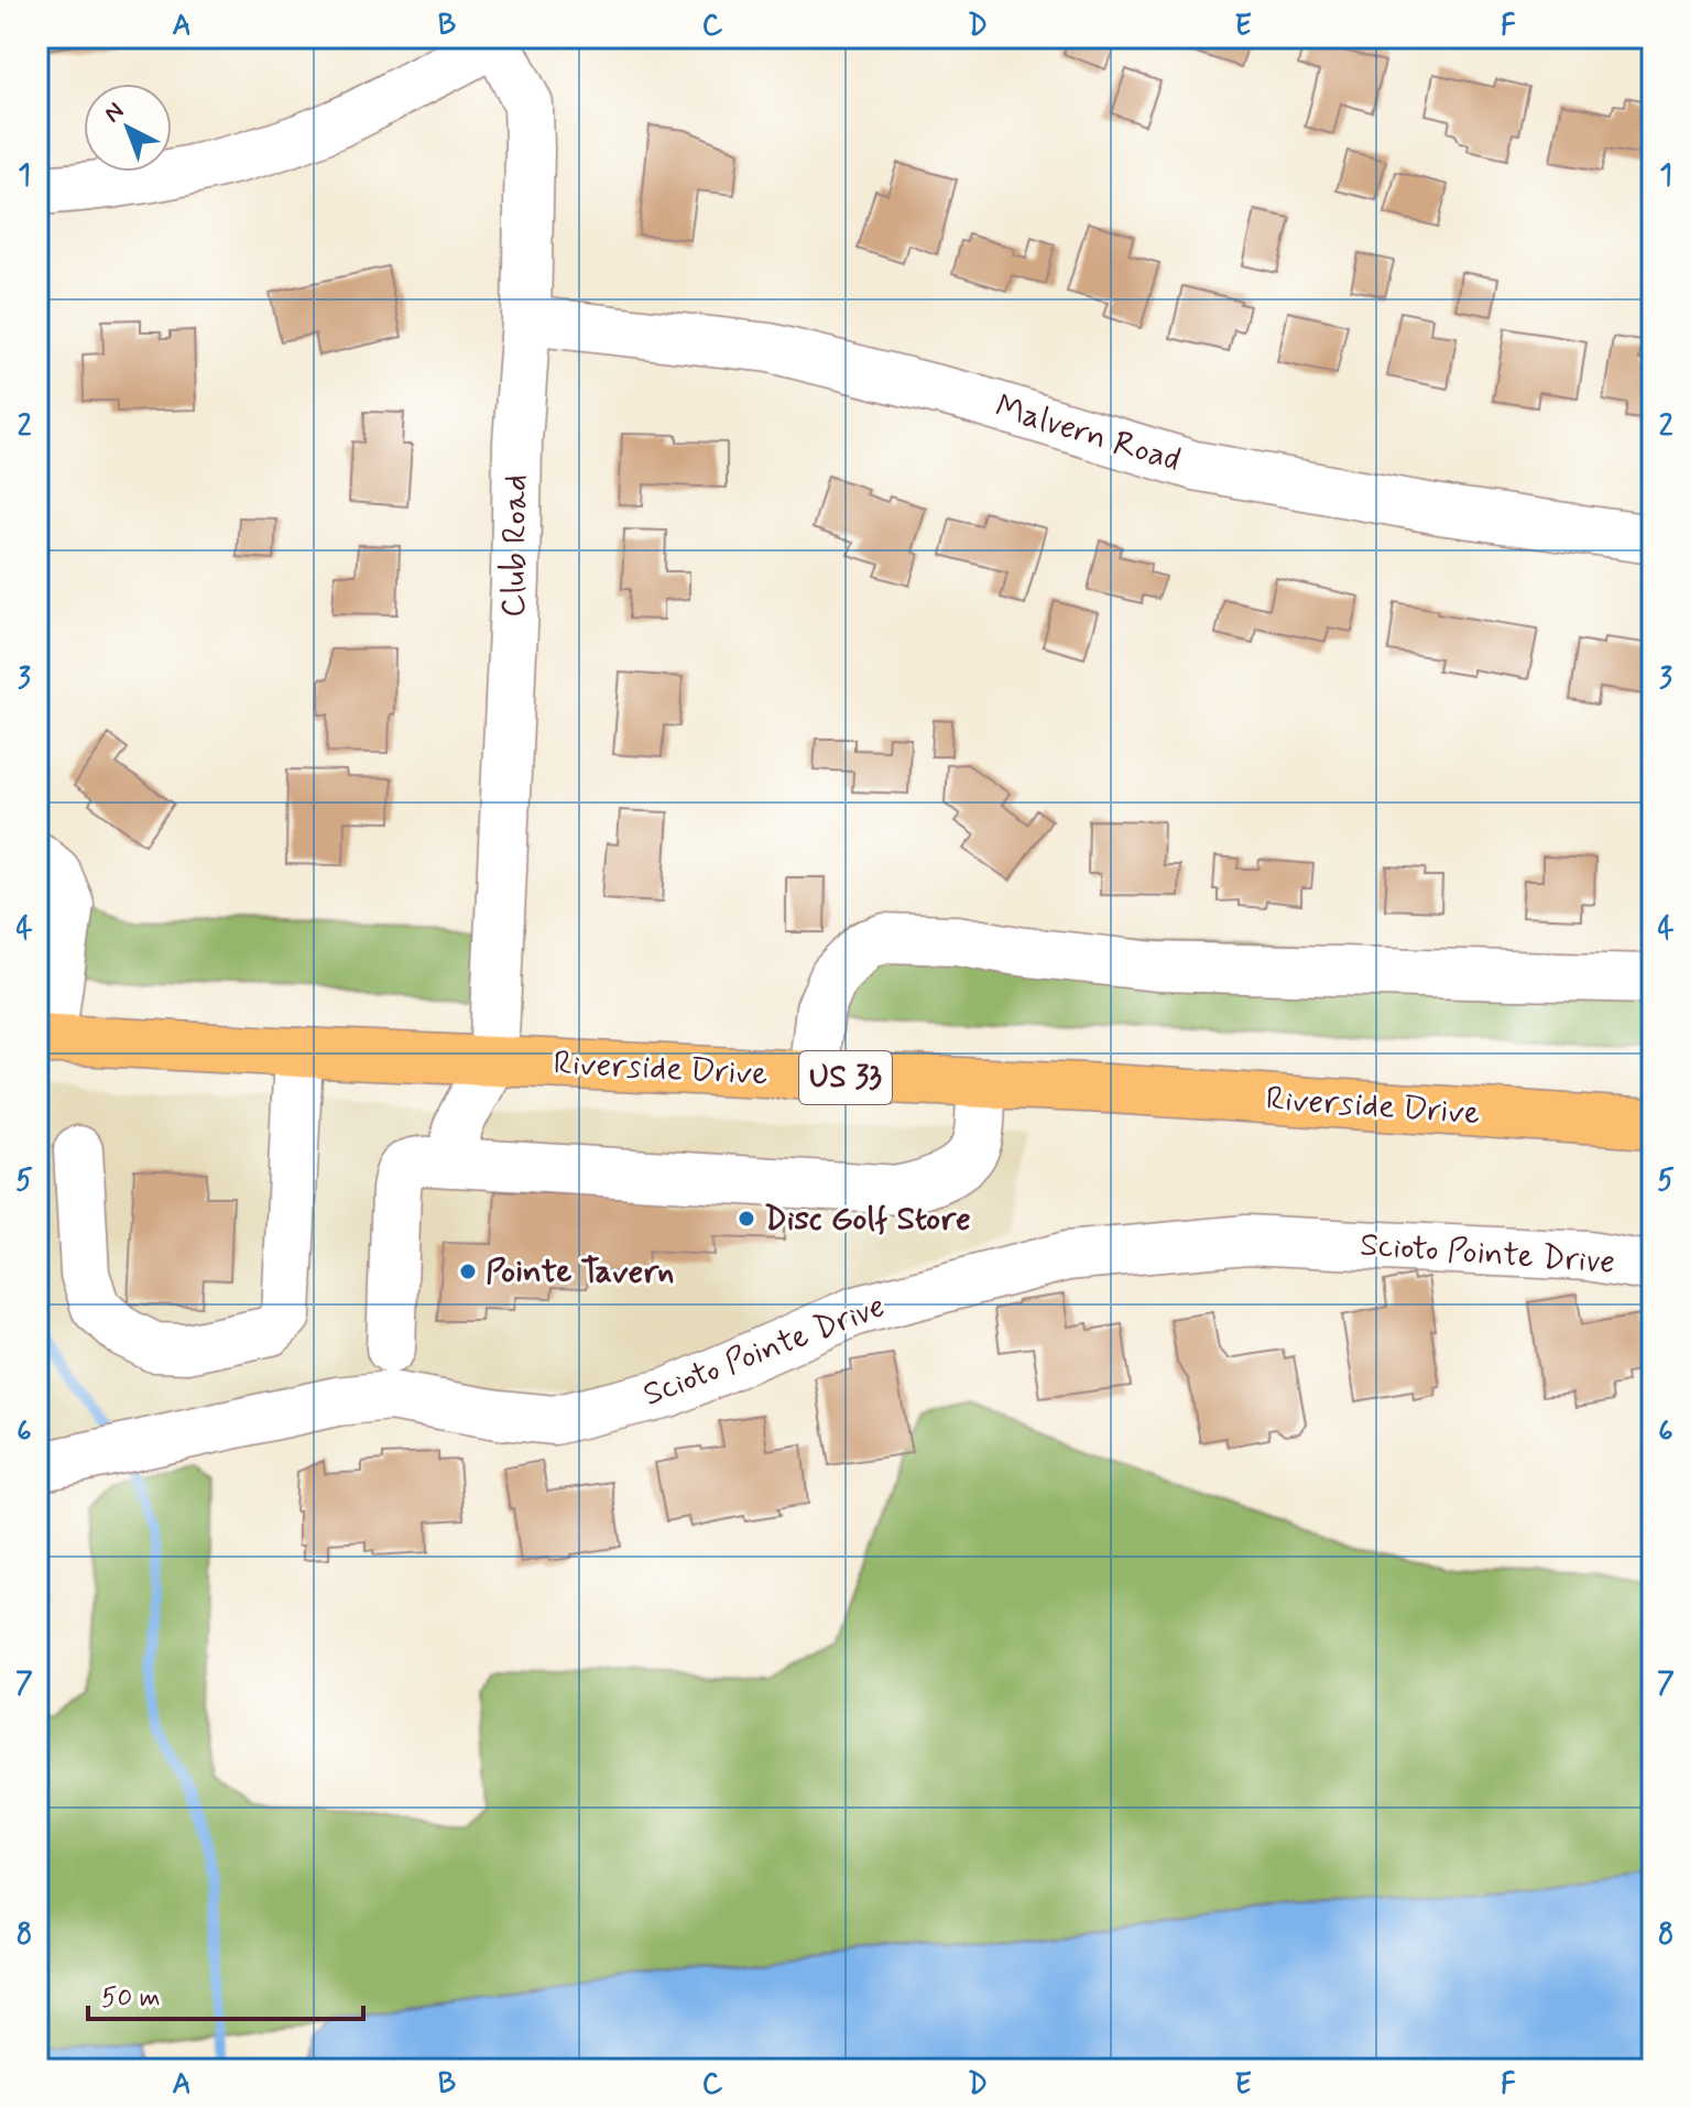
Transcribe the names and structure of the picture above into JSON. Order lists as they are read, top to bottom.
{
  "streets": {
    "main road": ["Riverside Drive", "US 33"],
    "street": ["Malvern Road", "Club Road", "Scioto Pointe Drive"]
  },
  "crossings": [
    ["Malvern Road", "Club Road"],
    ["Club Road", "Riverside Drive"]
  ],
  "places": ["Disc Golf Store", "Pointe Tavern"],
  "scale_bar": "50 m",
  "north": "top left",
  "grid": {
    "columns": [
      "A",
      "B",
      "C",
      "D",
      "E",
      "F"
    ],
    "rows": [
      "1",
      "2",
      "3",
      "4",
      "5",
      "6",
      "7",
      "8"
    ]
  }
}
